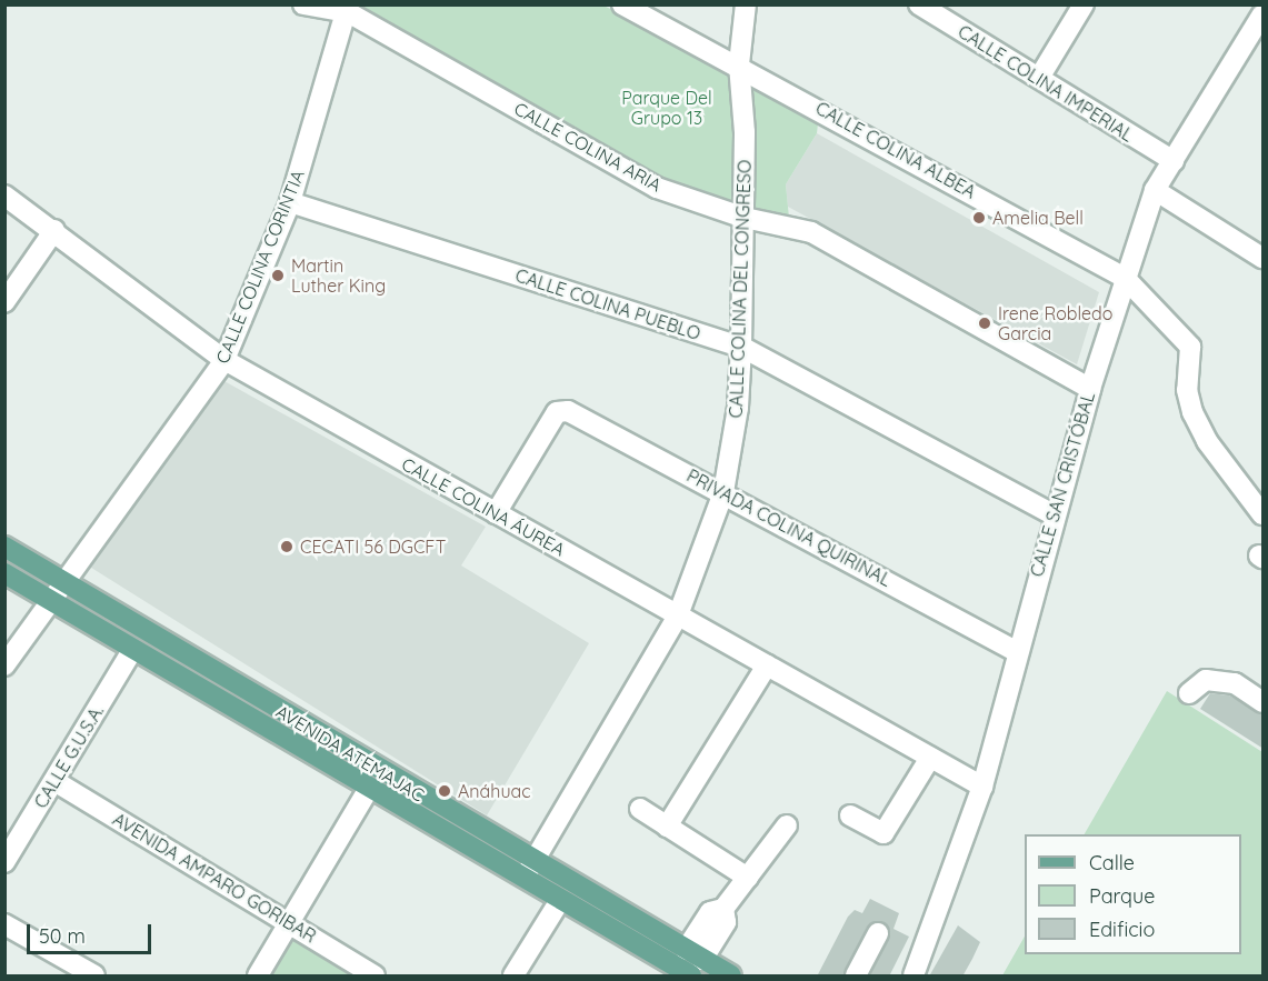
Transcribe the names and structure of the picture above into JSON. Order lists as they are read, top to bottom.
{
  "streets": {
    "main road": ["AVENIDA ATEMAJAC"],
    "street": [
      "CALLE COLINA IMPERIAL",
      "CALLE COLINA ARIA",
      "CALLE COLINA ALBEA",
      "CALLE COLINA CORINTIA",
      "CALLE COLINA DEL CONGRESO",
      "CALLE COLINA PUEBLO",
      "CALLE SAN CRISTÓBAL",
      "CALLE COLINA ÁUREA",
      "PRIVADA COLINA QUIRINAL",
      "CALLE G.U.S.A.",
      "AVENIDA AMPARO GORIBAR"
    ]
  },
  "crossings": [
    ["CALLE COLINA IMPERIAL", "CALLE SAN CRISTÓBAL"],
    ["CALLE COLINA ARIA", "CALLE COLINA CORINTIA"],
    ["CALLE COLINA ARIA", "CALLE COLINA DEL CONGRESO"],
    ["CALLE COLINA ARIA", "CALLE SAN CRISTÓBAL"],
    ["CALLE COLINA ALBEA", "CALLE COLINA DEL CONGRESO"],
    ["CALLE COLINA ALBEA", "CALLE SAN CRISTÓBAL"],
    ["CALLE COLINA CORINTIA", "CALLE COLINA PUEBLO"],
    ["CALLE COLINA CORINTIA", "CALLE COLINA ÁUREA"],
    ["CALLE COLINA CORINTIA", "AVENIDA ATEMAJAC"],
    ["CALLE COLINA DEL CONGRESO", "CALLE COLINA PUEBLO"],
    ["CALLE COLINA DEL CONGRESO", "CALLE COLINA ÁUREA"],
    ["CALLE COLINA DEL CONGRESO", "PRIVADA COLINA QUIRINAL"],
    ["CALLE COLINA DEL CONGRESO", "AVENIDA ATEMAJAC"],
    ["CALLE COLINA PUEBLO", "CALLE SAN CRISTÓBAL"],
    ["CALLE SAN CRISTÓBAL", "CALLE COLINA ÁUREA"],
    ["CALLE SAN CRISTÓBAL", "PRIVADA COLINA QUIRINAL"],
    ["CALLE COLINA ÁUREA", "PRIVADA COLINA QUIRINAL"],
    ["AVENIDA ATEMAJAC", "CALLE G.U.S.A."],
    ["CALLE G.U.S.A.", "AVENIDA AMPARO GORIBAR"]
  ],
  "parks": ["Parque Del Grupo 13"],
  "places": [
    "Amelia Bell",
    "Martin Luther King",
    "Irene Robledo Garcia",
    "CECATI 56 DGCFT",
    "Anáhuac"
  ],
  "legend": ["Calle", "Parque", "Edificio"],
  "scale_bar": "50 m"
}
